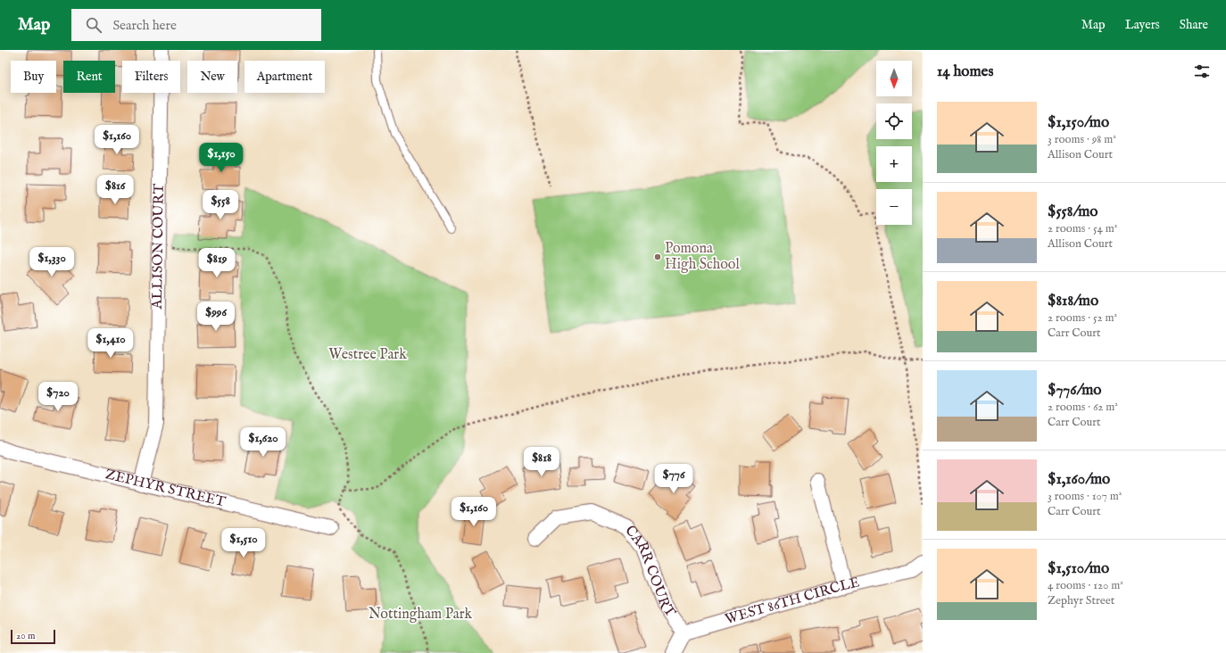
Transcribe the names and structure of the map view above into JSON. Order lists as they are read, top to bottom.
{
  "streets": {
    "street": [
      "ALLISON COURT",
      "ZEPHYR STREET",
      "CARR COURT",
      "WEST 86TH CIRCLE"
    ]
  },
  "crossings": [
    ["ALLISON COURT", "ZEPHYR STREET"],
    ["CARR COURT", "WEST 86TH CIRCLE"]
  ],
  "parks": ["Westree Park", "Nottingham Park"],
  "places": ["Pomona High School"],
  "scale_bar": "20 m",
  "north": "bottom",
  "page": {
    "header": "Map",
    "search": "Search here",
    "nav": ["Map", "Layers", "Share"],
    "heading": "14 homes",
    "map_buttons": ["+", "−"],
    "chip": [
      "Buy",
      "Rent",
      "Filters",
      "New",
      "Apartment"
    ],
    "list": [
      {
        "name": "$1,150/mo",
        "note": "3 rooms · 98 m² · Allison Court"
      },
      {
        "name": "$558/mo",
        "note": "2 rooms · 54 m² · Allison Court"
      },
      {
        "name": "$818/mo",
        "note": "2 rooms · 52 m² · Carr Court"
      },
      {
        "name": "$776/mo",
        "note": "2 rooms · 62 m² · Carr Court"
      },
      {
        "name": "$1,160/mo",
        "note": "3 rooms · 107 m² · Carr Court"
      },
      {
        "name": "$1,510/mo",
        "note": "4 rooms · 120 m² · Zephyr Street"
      }
    ],
    "price": [
      "$1,160",
      "$1,150",
      "$816",
      "$558",
      "$1,330",
      "$819",
      "$996",
      "$1,410",
      "$720",
      "$1,620",
      "$818",
      "$776",
      "$1,160",
      "$1,510"
    ],
    "scale": "20 m"
  }
}
